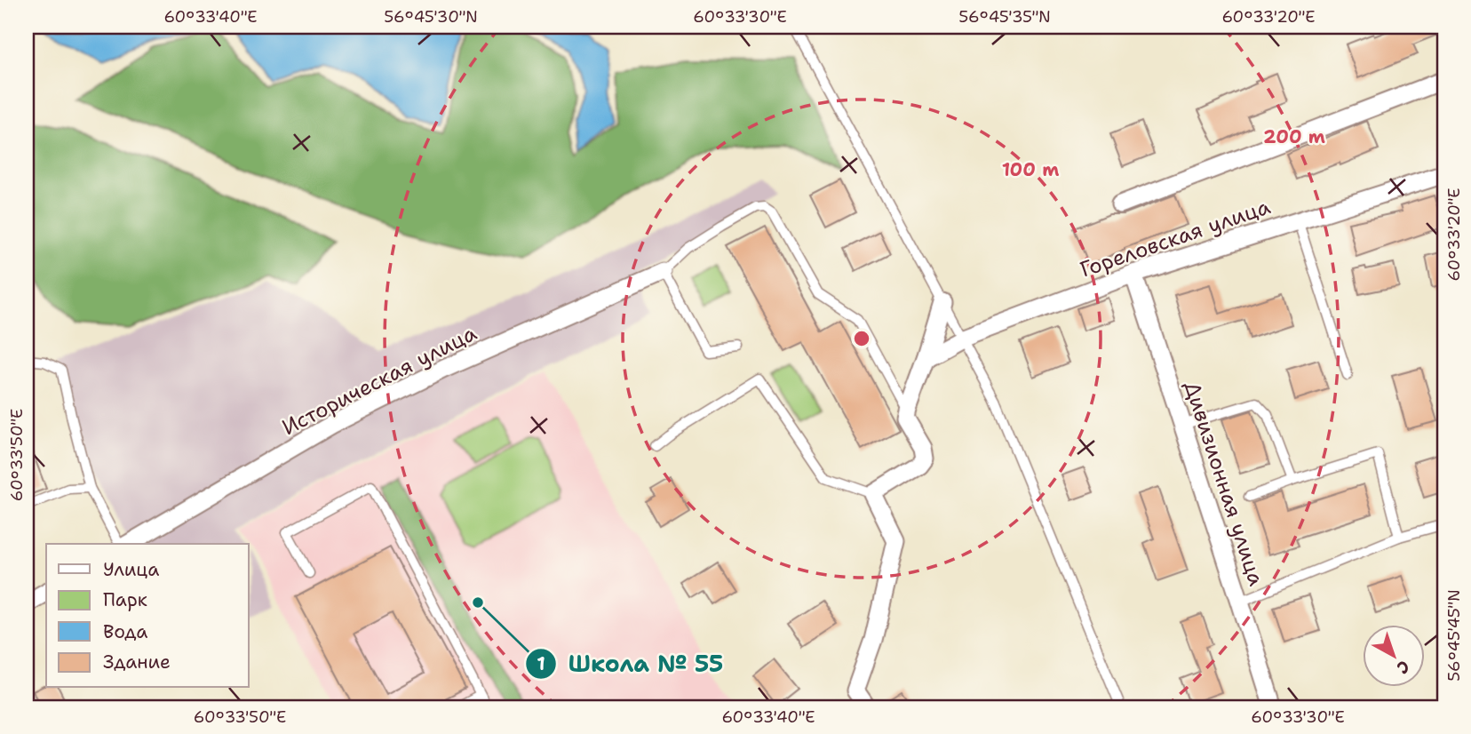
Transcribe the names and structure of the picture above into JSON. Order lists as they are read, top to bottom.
{
  "streets": {
    "street": ["Гореловская улица", "Историческая улица", "Дивизионная улица"]
  },
  "crossings": [
    ["Гореловская улица", "Дивизионная улица"]
  ],
  "places": ["Школа № 55"],
  "legend": [
    "Улица",
    "Парк",
    "Вода",
    "Здание"
  ],
  "north": "bottom right",
  "coordinates": [
    "60°33'40\"E",
    "56°45'30\"N",
    "60°33'30\"E",
    "56°45'35\"N",
    "60°33'20\"E",
    "60°33'50\"E",
    "56°45'45\"N"
  ],
  "rings": ["200 m", "100 m"]
}
